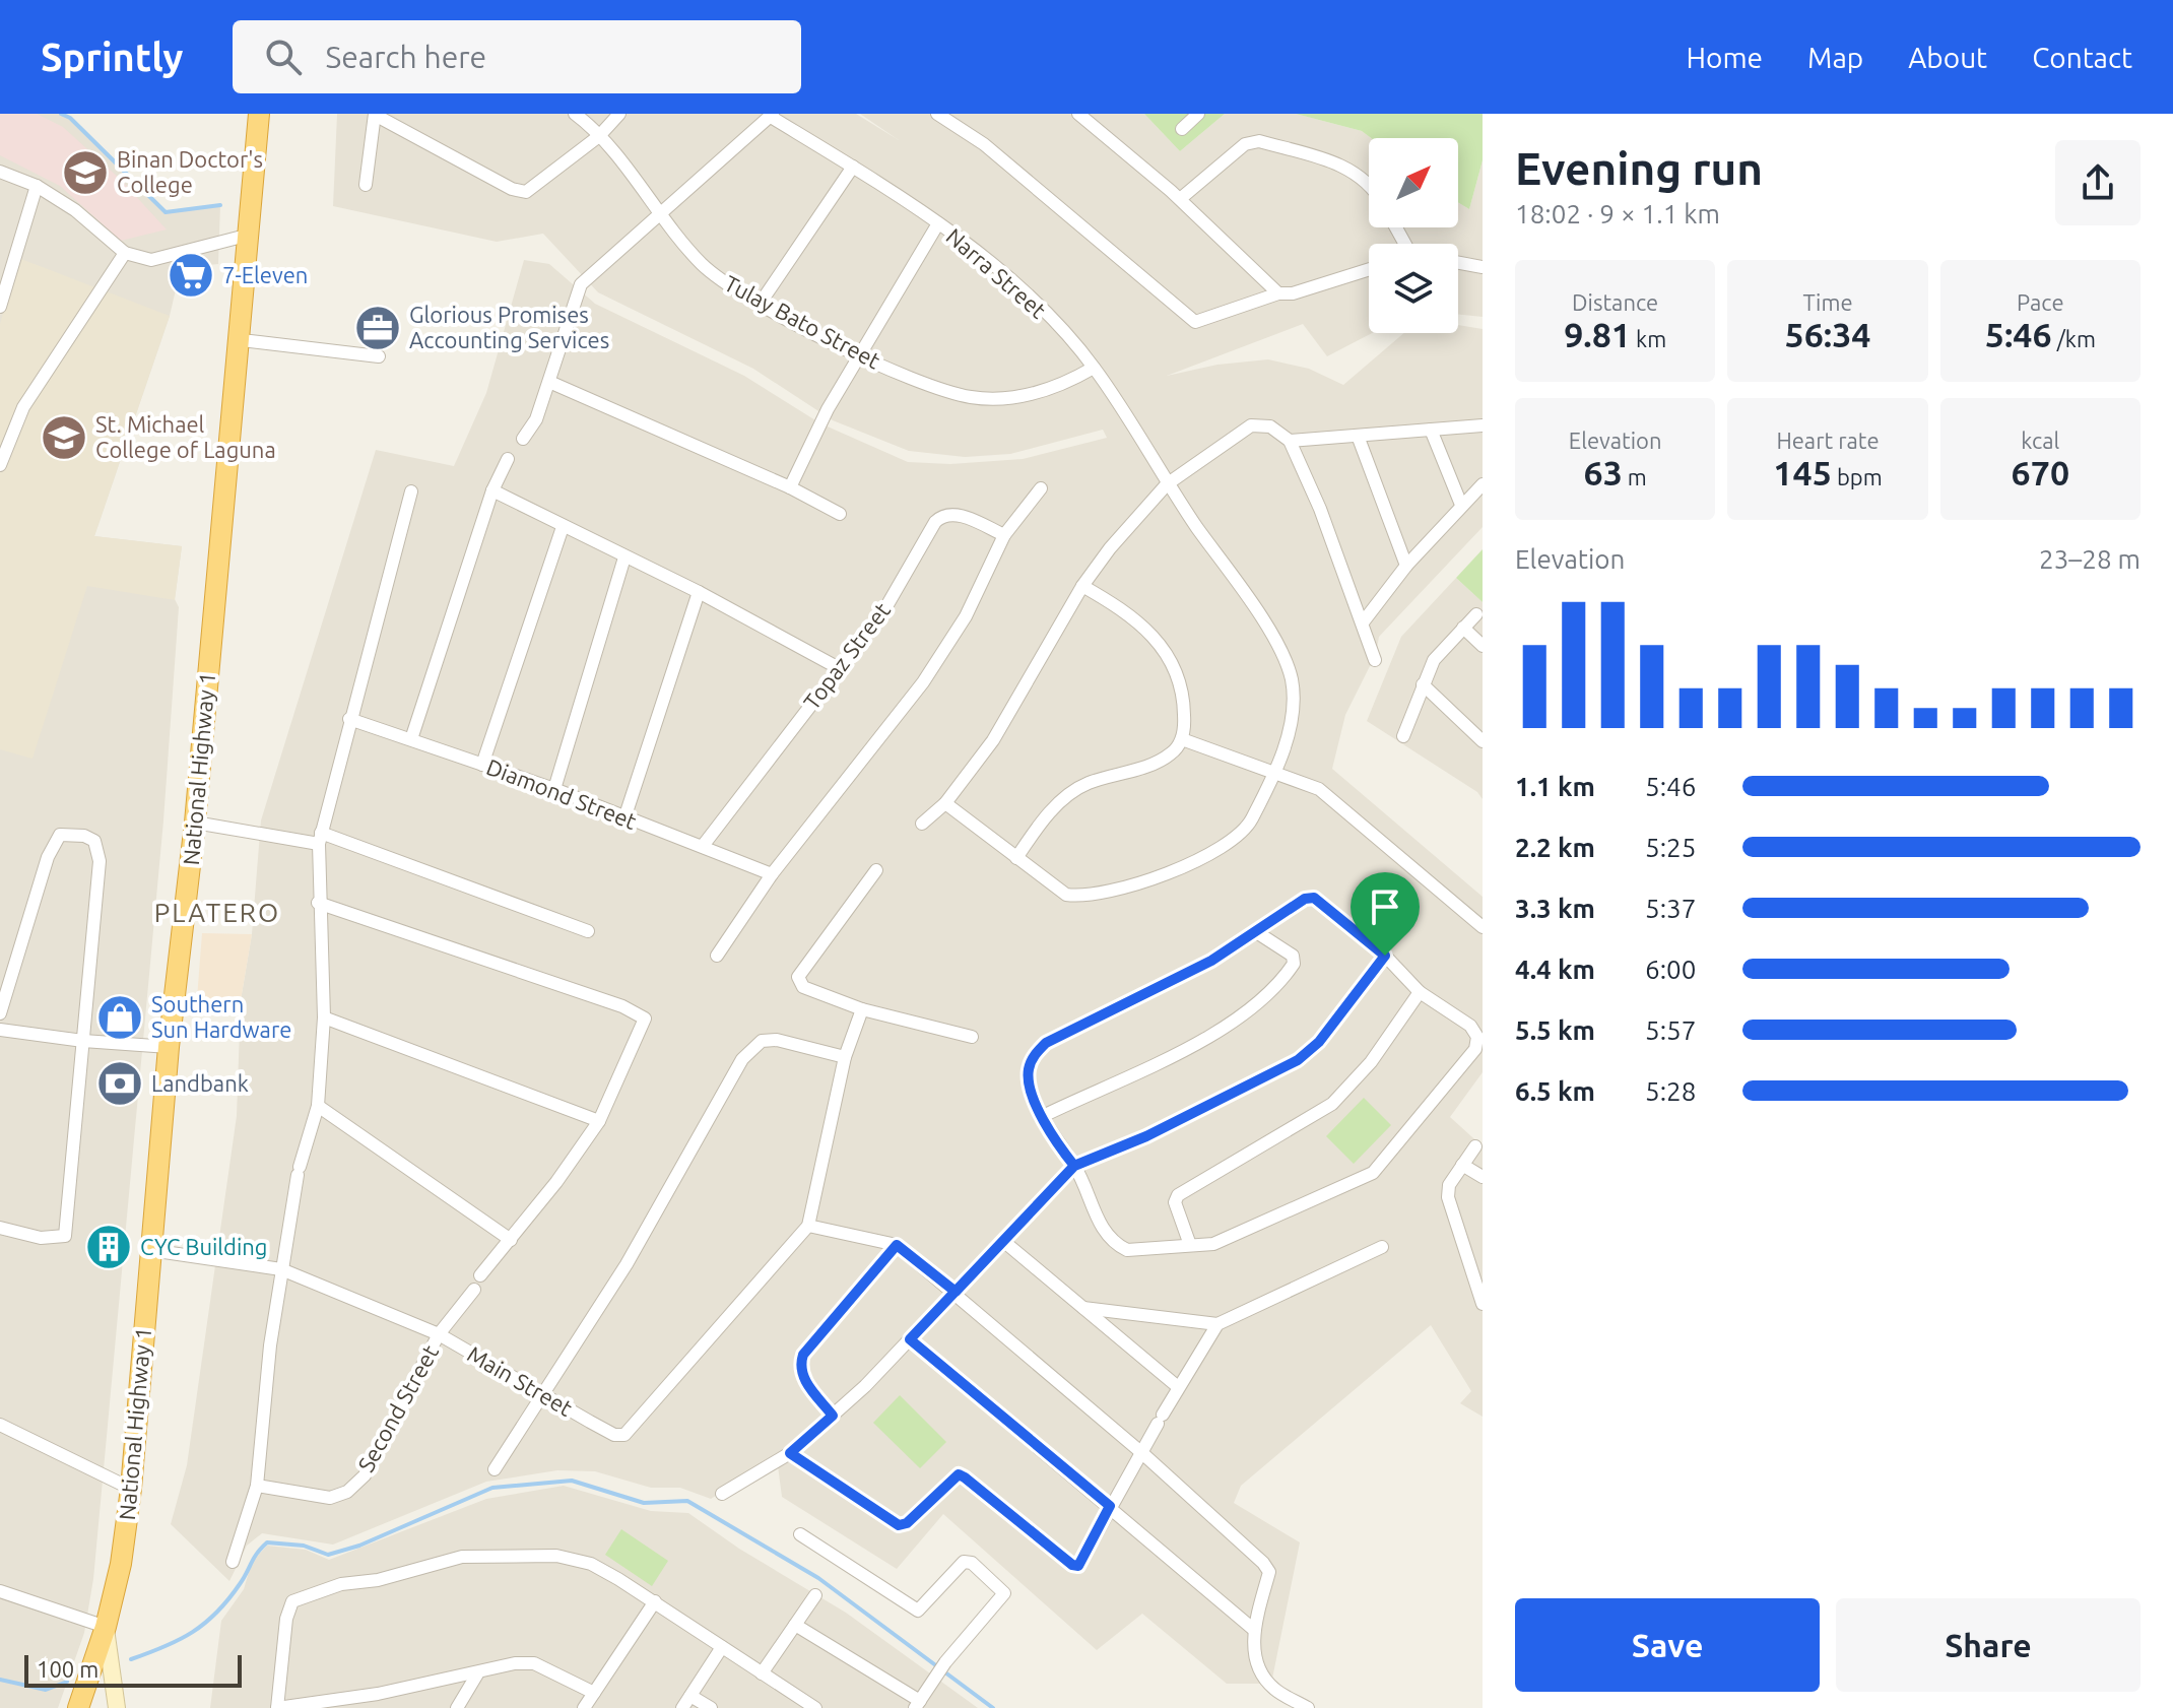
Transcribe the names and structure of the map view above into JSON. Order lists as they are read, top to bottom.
{
  "streets": {
    "highway": ["National Highway 1"],
    "street": [
      "Narra Street",
      "Tulay Bato Street",
      "Topaz Street",
      "Diamond Street",
      "Main Street",
      "Second Street"
    ]
  },
  "crossings": [
    ["Narra Street", "Tulay Bato Street"],
    ["Topaz Street", "Diamond Street"],
    ["National Highway 1", "Main Street"],
    ["Main Street", "Second Street"]
  ],
  "districts": ["PLATERO"],
  "places": {
    "school or university": ["Binan Doctor's College", "St. Michael College of Laguna"],
    "supermarket": ["7-Eleven"],
    "office": ["Glorious Promises Accounting Services"],
    "shop": ["Southern Sun Hardware"],
    "bank": ["Landbank"],
    "building": ["CYC Building"]
  },
  "scale_bar": "100 m",
  "north": "top right",
  "page": {
    "header": "Sprintly",
    "search": "Search here",
    "nav": [
      "Home",
      "Map",
      "About",
      "Contact"
    ],
    "heading": ["Evening run", "18:02 · 9 × 1.1 km"],
    "stats": [
      ["Distance", "9.81 km"],
      ["Time", "56:34"],
      ["Pace", "5:46 /km"],
      ["Elevation", "63 m"],
      ["Heart rate", "145 bpm"],
      ["kcal", "670"]
    ],
    "chart": ["Elevation", "23–28 m"],
    "list": [
      {
        "name": "1.1 km",
        "note": "5:46"
      },
      {
        "name": "2.2 km",
        "note": "5:25"
      },
      {
        "name": "3.3 km",
        "note": "5:37"
      },
      {
        "name": "4.4 km",
        "note": "6:00"
      },
      {
        "name": "5.5 km",
        "note": "5:57"
      },
      {
        "name": "6.5 km",
        "note": "5:28"
      }
    ],
    "buttons": ["Save", "Share"],
    "scale": "100 m"
  }
}
